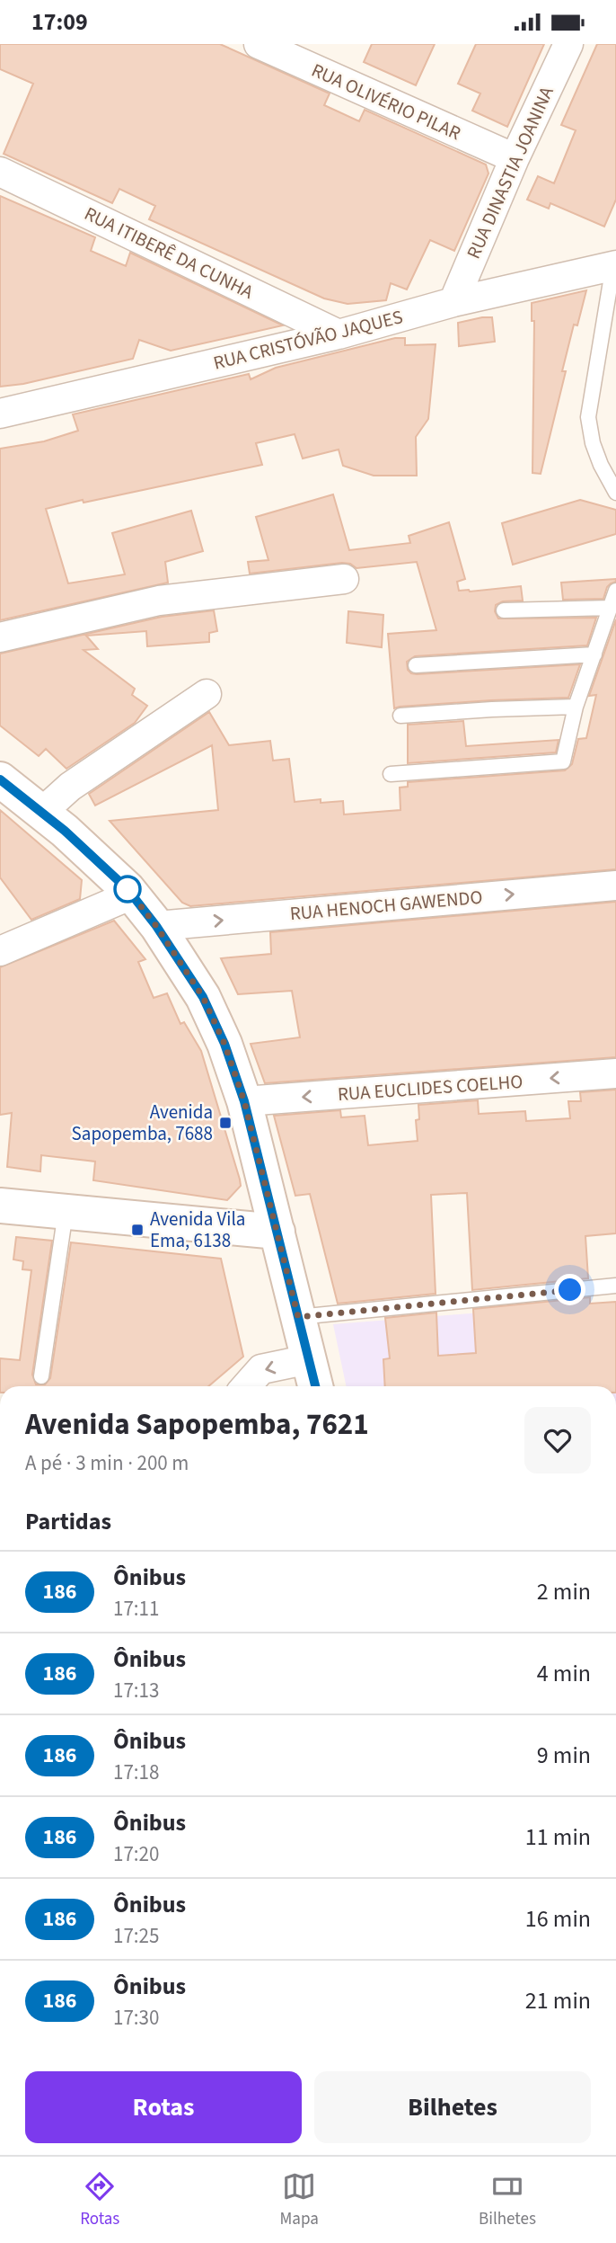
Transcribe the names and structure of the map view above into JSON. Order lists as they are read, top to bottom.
{
  "streets": {
    "street": [
      "RUA OLIVÉRIO PILAR",
      "RUA DINASTIA JOANINA",
      "RUA ITIBERÊ DA CUNHA",
      "RUA CRISTÓVÃO JAQUES",
      "RUA HENOCH GAWENDO",
      "RUA EUCLIDES COELHO"
    ]
  },
  "crossings": [
    ["RUA OLIVÉRIO PILAR", "RUA DINASTIA JOANINA"],
    ["RUA DINASTIA JOANINA", "RUA CRISTÓVÃO JAQUES"],
    ["RUA ITIBERÊ DA CUNHA", "RUA CRISTÓVÃO JAQUES"]
  ],
  "one_way": ["RUA HENOCH GAWENDO", "RUA EUCLIDES COELHO"],
  "places": {
    "transit": ["Avenida Sapopemba, 7688", "Avenida Vila Ema, 6138"]
  },
  "lines": ["bus line 186"],
  "page": {
    "status": "17:09",
    "heading": [
      ["Avenida Sapopemba, 7621", "A pé · 3 min · 200 m"],
      "Partidas"
    ],
    "list": [
      {
        "mark": "186",
        "name": "Ônibus",
        "note": "17:11",
        "value": "2 min"
      },
      {
        "mark": "186",
        "name": "Ônibus",
        "note": "17:13",
        "value": "4 min"
      },
      {
        "mark": "186",
        "name": "Ônibus",
        "note": "17:18",
        "value": "9 min"
      },
      {
        "mark": "186",
        "name": "Ônibus",
        "note": "17:20",
        "value": "11 min"
      },
      {
        "mark": "186",
        "name": "Ônibus",
        "note": "17:25",
        "value": "16 min"
      },
      {
        "mark": "186",
        "name": "Ônibus",
        "note": "17:30",
        "value": "21 min"
      }
    ],
    "buttons": ["Rotas", "Bilhetes"],
    "tabs": ["Rotas", "Mapa", "Bilhetes"]
  }
}
